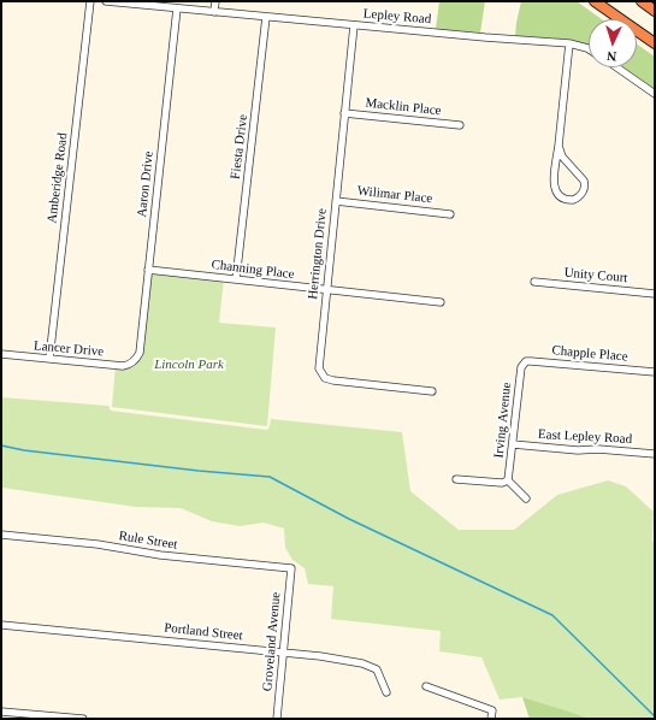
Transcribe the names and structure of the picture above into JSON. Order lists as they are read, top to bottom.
{
  "streets": {
    "street": [
      "Lepley Road",
      "Macklin Place",
      "Fiesta Drive",
      "Amberidge Road",
      "Aaron Drive",
      "Wilimar Place",
      "Herrington Drive",
      "Channing Place",
      "Unity Court",
      "Lancer Drive",
      "Chapple Place",
      "Irving Avenue",
      "East Lepley Road",
      "Rule Street",
      "Portland Street",
      "Groveland Avenue"
    ]
  },
  "crossings": [
    ["Lepley Road", "Fiesta Drive"],
    ["Lepley Road", "Aaron Drive"],
    ["Lepley Road", "Herrington Drive"],
    ["Macklin Place", "Herrington Drive"],
    ["Fiesta Drive", "Channing Place"],
    ["Amberidge Road", "Lancer Drive"],
    ["Aaron Drive", "Channing Place"],
    ["Aaron Drive", "Lancer Drive"],
    ["Wilimar Place", "Herrington Drive"],
    ["Herrington Drive", "Channing Place"],
    ["Chapple Place", "Irving Avenue"],
    ["Irving Avenue", "East Lepley Road"],
    ["Rule Street", "Groveland Avenue"],
    ["Portland Street", "Groveland Avenue"]
  ],
  "parks": ["Lincoln Park"],
  "north": "bottom"
}
